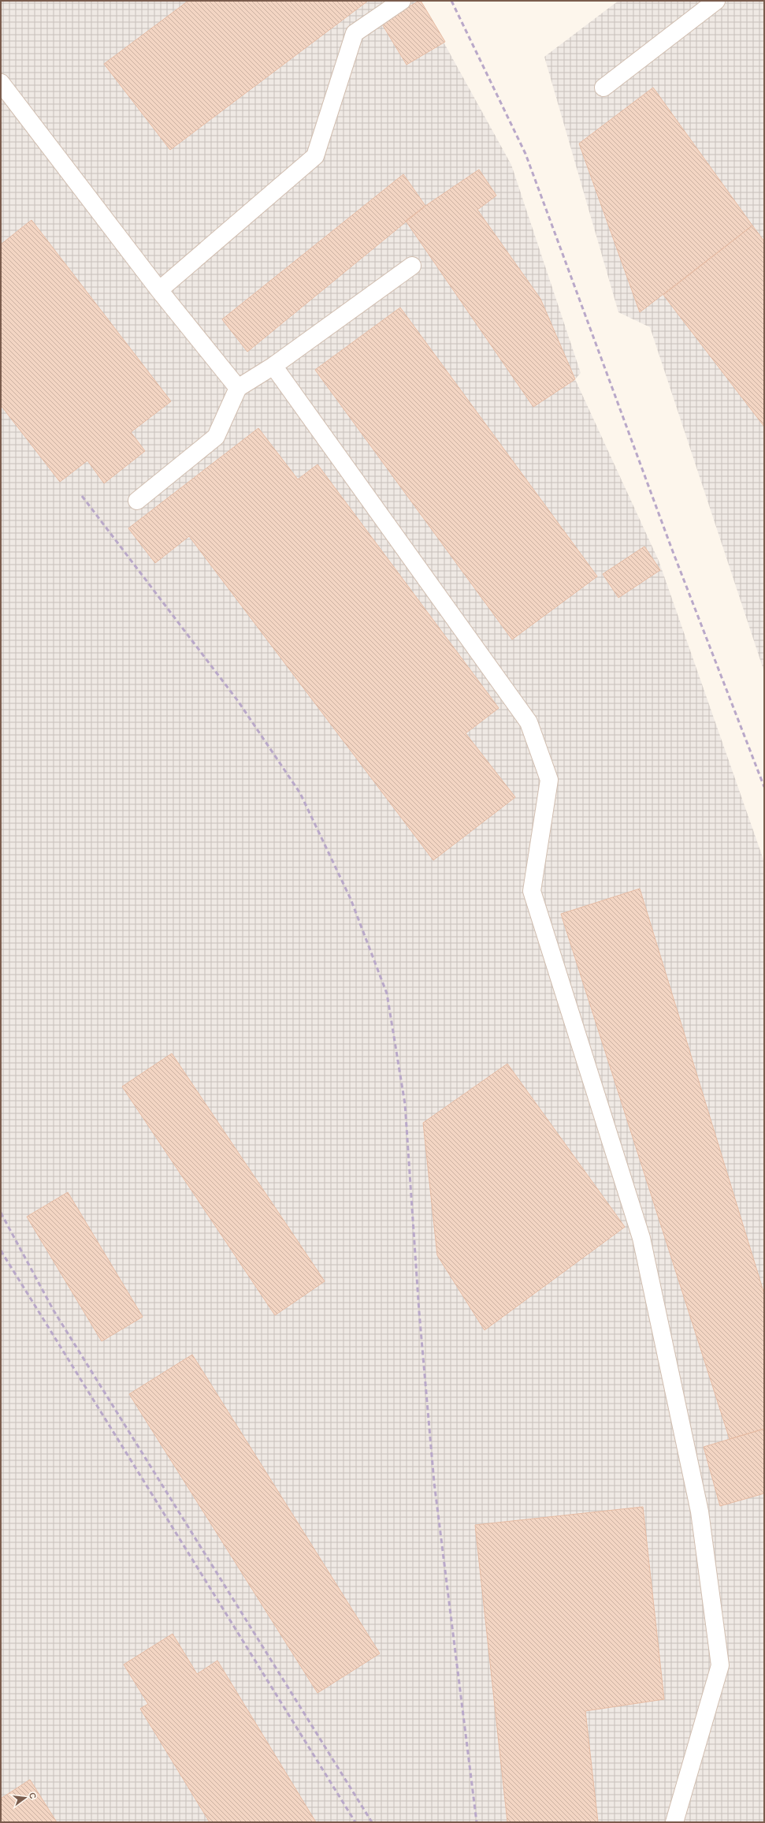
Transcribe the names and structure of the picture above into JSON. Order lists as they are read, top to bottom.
{
  "north": "right"
}
